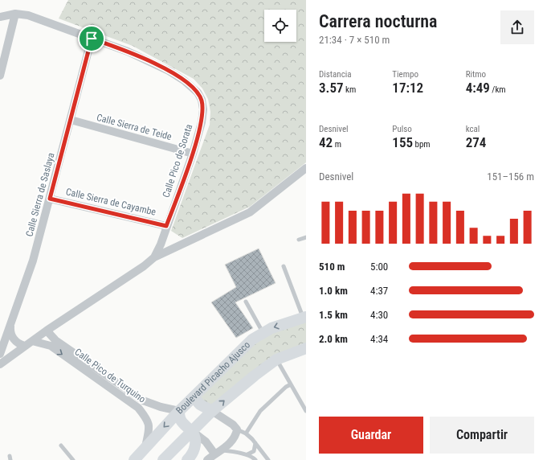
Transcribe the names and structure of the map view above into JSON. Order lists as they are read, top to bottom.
{
  "streets": {
    "main road": ["Boulevard Picacho Ajusco"],
    "street": [
      "Calle Sierra de Teide",
      "Calle Pico de Sorata",
      "Calle Sierra de Saslaya",
      "Calle Sierra de Cayambe",
      "Calle Pico de Turquino"
    ]
  },
  "crossings": [
    ["Calle Sierra de Teide", "Calle Pico de Sorata"],
    ["Calle Sierra de Teide", "Calle Sierra de Saslaya"],
    ["Calle Pico de Sorata", "Calle Sierra de Saslaya"],
    ["Calle Pico de Sorata", "Calle Sierra de Cayambe"],
    ["Calle Pico de Sorata", "Calle Pico de Turquino"],
    ["Calle Sierra de Saslaya", "Calle Sierra de Cayambe"],
    ["Calle Pico de Turquino", "Boulevard Picacho Ajusco"]
  ],
  "page": {
    "heading": ["Carrera nocturna", "21:34 · 7 × 510 m"],
    "stats": [
      ["Distancia", "3.57 km"],
      ["Tiempo", "17:12"],
      ["Ritmo", "4:49 /km"],
      ["Desnivel", "42 m"],
      ["Pulso", "155 bpm"],
      ["kcal", "274"]
    ],
    "chart": ["Desnivel", "151–156 m"],
    "list": [
      {
        "name": "510 m",
        "note": "5:00"
      },
      {
        "name": "1.0 km",
        "note": "4:37"
      },
      {
        "name": "1.5 km",
        "note": "4:30"
      },
      {
        "name": "2.0 km",
        "note": "4:34"
      }
    ],
    "buttons": ["Guardar", "Compartir"]
  }
}
